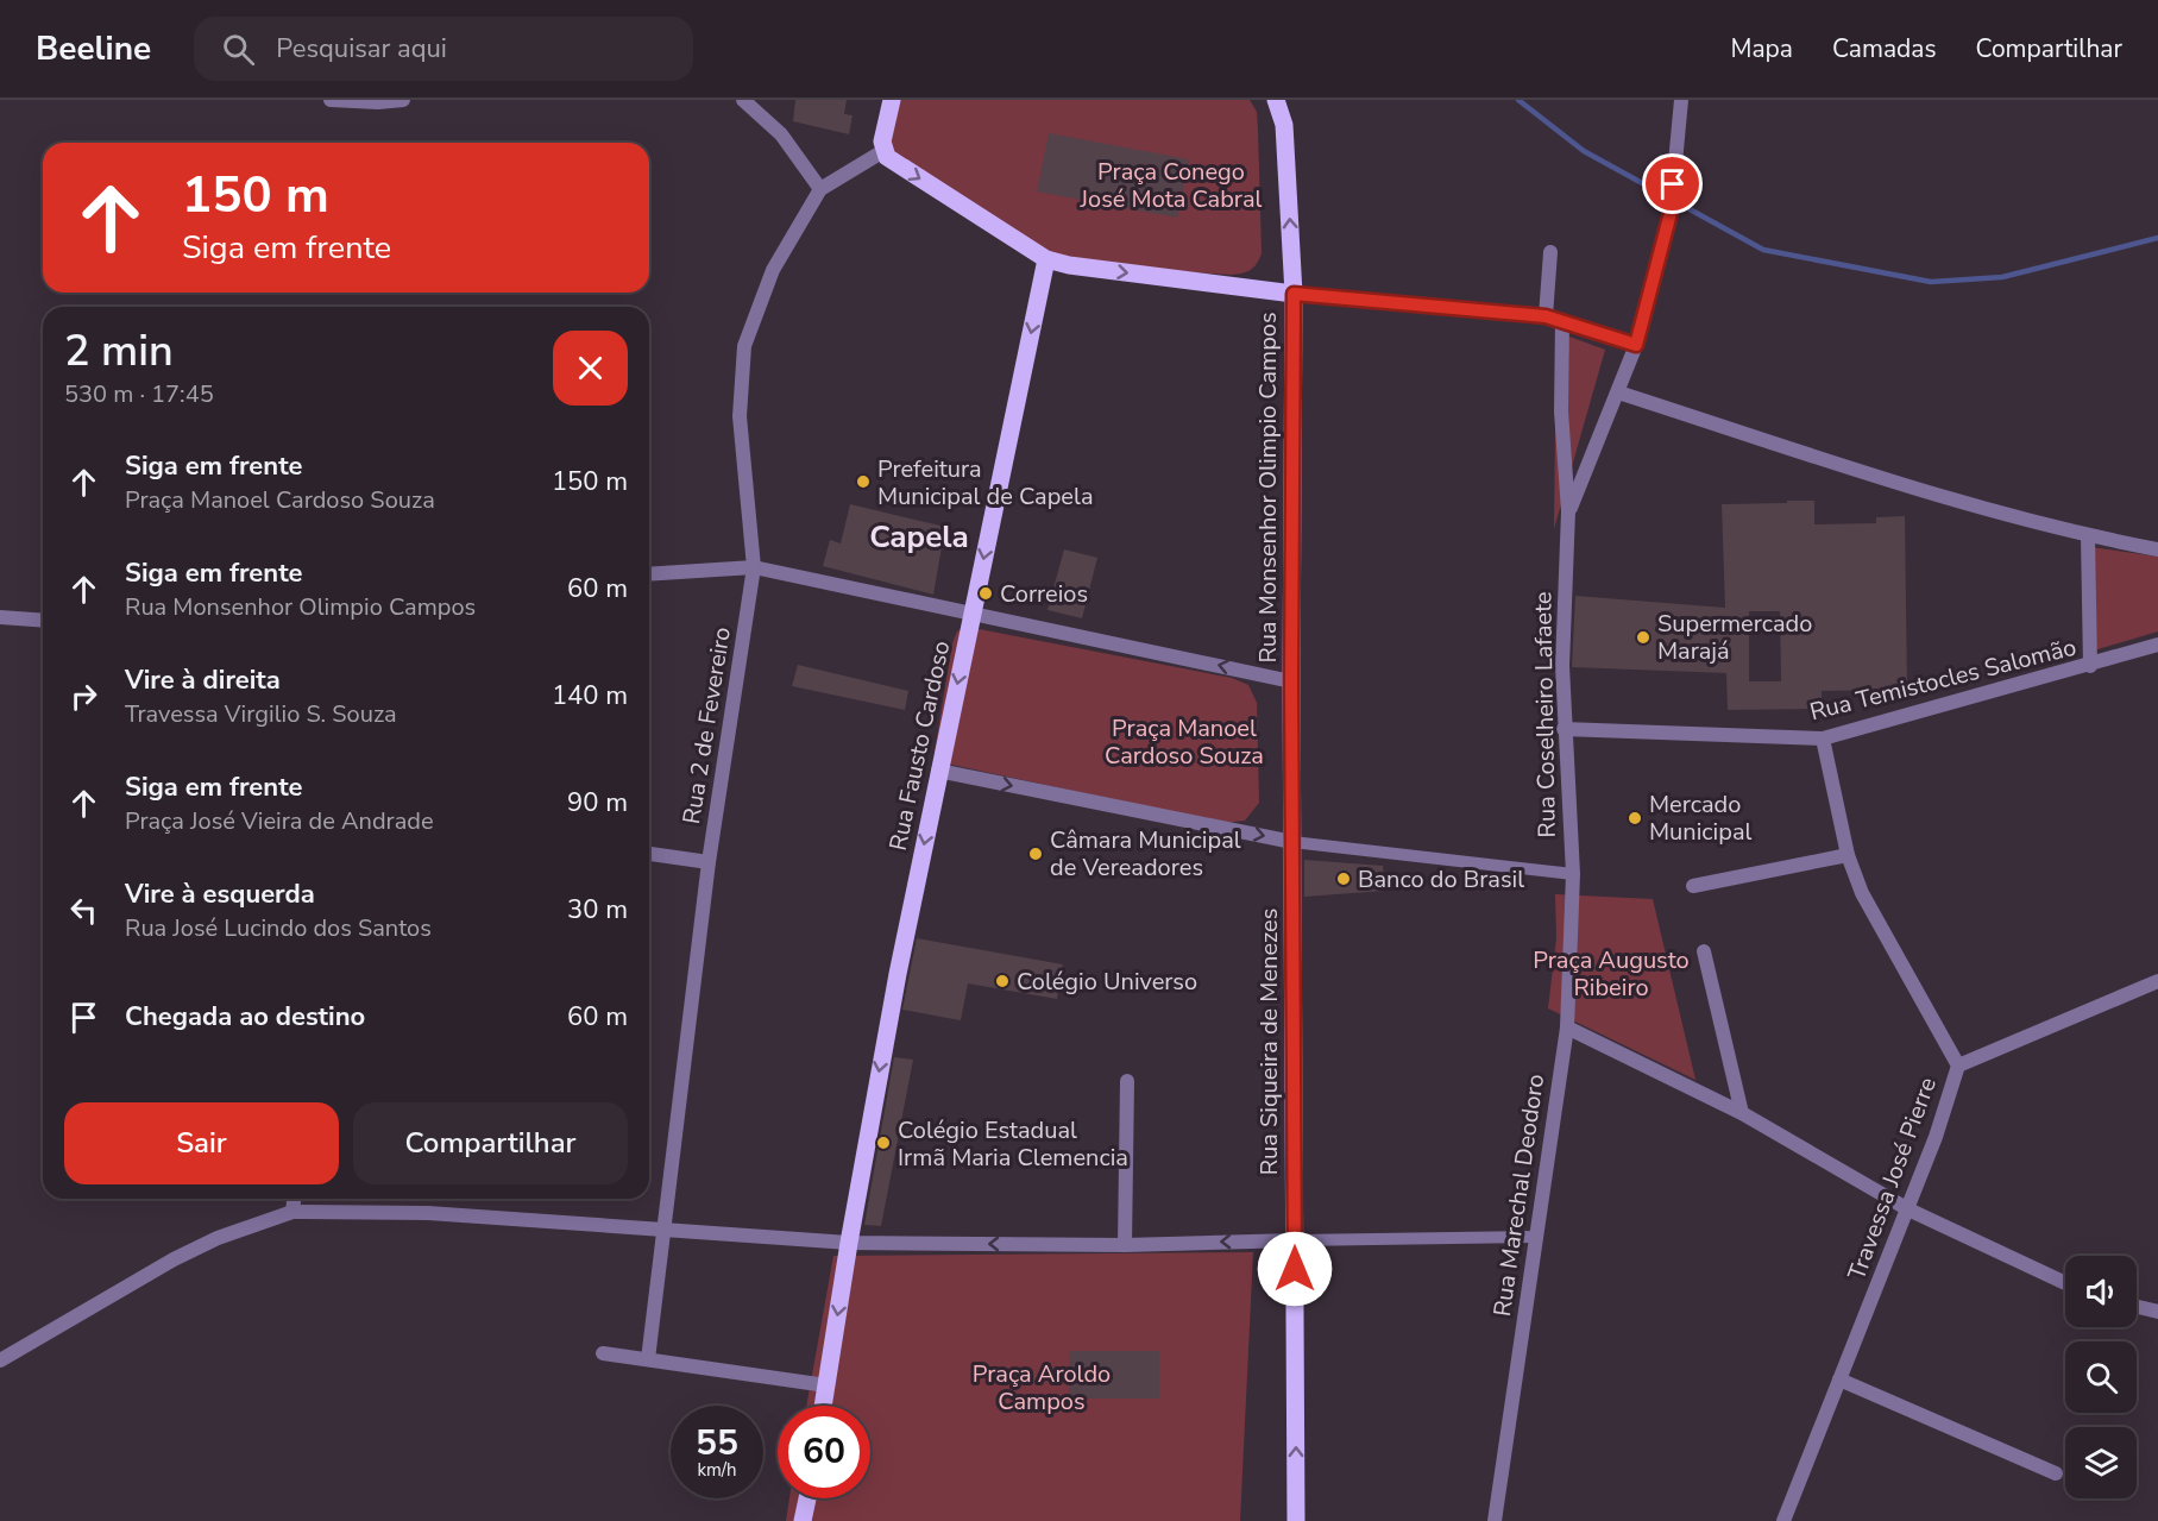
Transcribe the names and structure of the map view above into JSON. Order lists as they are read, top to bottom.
{
  "streets": {
    "main road": ["Rua Monsenhor Olimpio Campos", "Rua Fausto Cardoso", "Rua Siqueira de Menezes"],
    "street": [
      "Rua Temistocles Salomão",
      "Rua Coselheiro Lafaete",
      "Rua 2 de Fevereiro",
      "Travessa José Pierre",
      "Rua Marechal Deodoro"
    ]
  },
  "crossings": [
    ["Rua Temistocles Salomão", "Rua Coselheiro Lafaete"],
    ["Rua Temistocles Salomão", "Travessa José Pierre"],
    ["Rua Coselheiro Lafaete", "Rua Marechal Deodoro"]
  ],
  "one_way": ["Rua Fausto Cardoso"],
  "districts": ["Capela"],
  "parks": [
    "Praça Conego José Mota Cabral",
    "Praça Manoel Cardoso Souza",
    "Praça Augusto Ribeiro",
    "Praça Aroldo Campos"
  ],
  "places": [
    "Prefeitura Municipal de Capela",
    "Correios",
    "Supermercado Marajá",
    "Mercado Municipal",
    "Câmara Municipal de Vereadores",
    "Banco do Brasil",
    "Colégio Universo",
    "Colégio Estadual Irmã Maria Clemencia"
  ],
  "page": {
    "header": "Beeline",
    "search": "Pesquisar aqui",
    "nav": ["Mapa", "Camadas", "Compartilhar"],
    "turn": ["150 m", "Siga em frente"],
    "heading": ["2 min", "530 m · 17:45"],
    "list": [
      {
        "name": "Siga em frente",
        "note": "Praça Manoel Cardoso Souza",
        "value": "150 m"
      },
      {
        "name": "Siga em frente",
        "note": "Rua Monsenhor Olimpio Campos",
        "value": "60 m"
      },
      {
        "name": "Vire à direita",
        "note": "Travessa Virgilio S. Souza",
        "value": "140 m"
      },
      {
        "name": "Siga em frente",
        "note": "Praça José Vieira de Andrade",
        "value": "90 m"
      },
      {
        "name": "Vire à esquerda",
        "note": "Rua José Lucindo dos Santos",
        "value": "30 m"
      },
      {
        "name": "Chegada ao destino",
        "value": "60 m"
      }
    ],
    "buttons": ["Sair", "Compartilhar"],
    "speed": "55 km/h",
    "limit": "60"
  }
}
